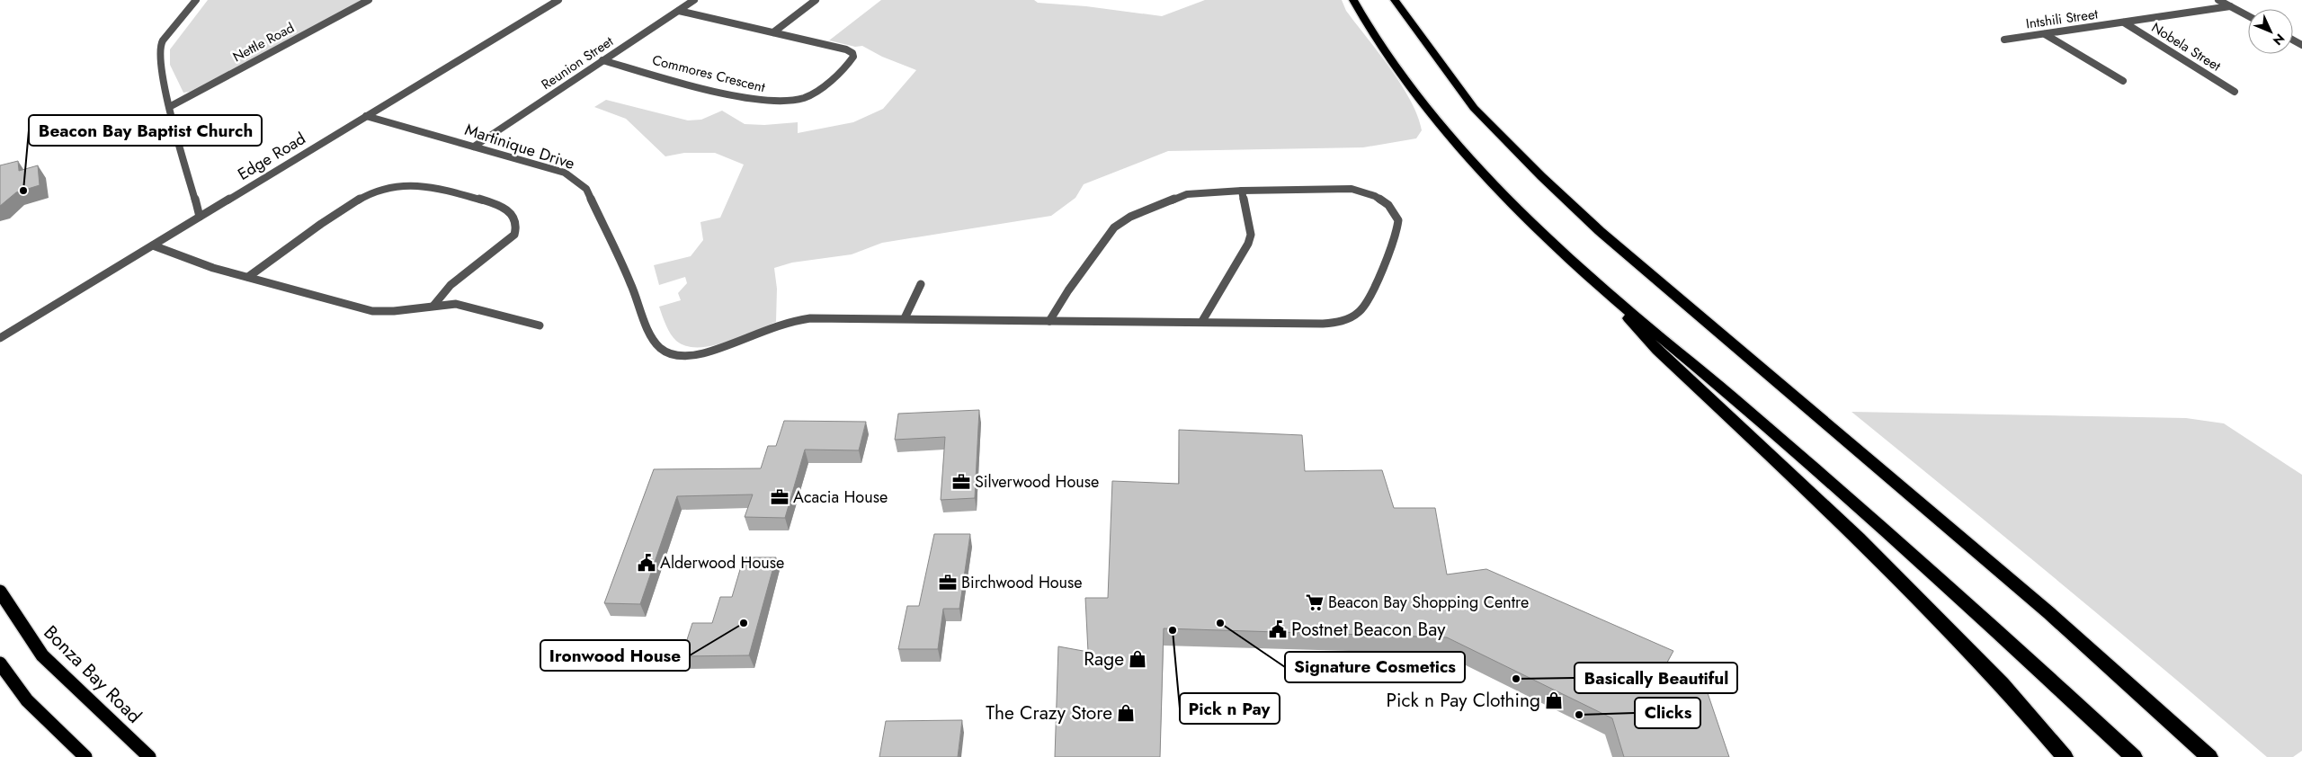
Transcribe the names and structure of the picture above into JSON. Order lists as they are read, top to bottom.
{
  "streets": {
    "main road": ["Bonza Bay Road"],
    "street": [
      "Intshili Street",
      "Nettle Road",
      "Nobela Street",
      "Reunion Street",
      "Commores Crescent",
      "Martinique Drive",
      "Edge Road"
    ]
  },
  "crossings": [
    ["Intshili Street", "Nobela Street"],
    ["Reunion Street", "Commores Crescent"],
    ["Reunion Street", "Martinique Drive"],
    ["Martinique Drive", "Edge Road"]
  ],
  "places": {
    "other": [
      "Beacon Bay Baptist Church",
      "Ironwood House",
      "Signature Cosmetics",
      "Pick n Pay",
      "Basically Beautiful",
      "Clicks"
    ],
    "office": ["Silverwood House", "Acacia House", "Birchwood House"],
    "public building": ["Alderwood House", "Postnet Beacon Bay"],
    "supermarket": ["Beacon Bay Shopping Centre"],
    "shop": ["Rage", "Pick n Pay Clothing", "The Crazy Store"]
  },
  "north": "bottom right"
}
